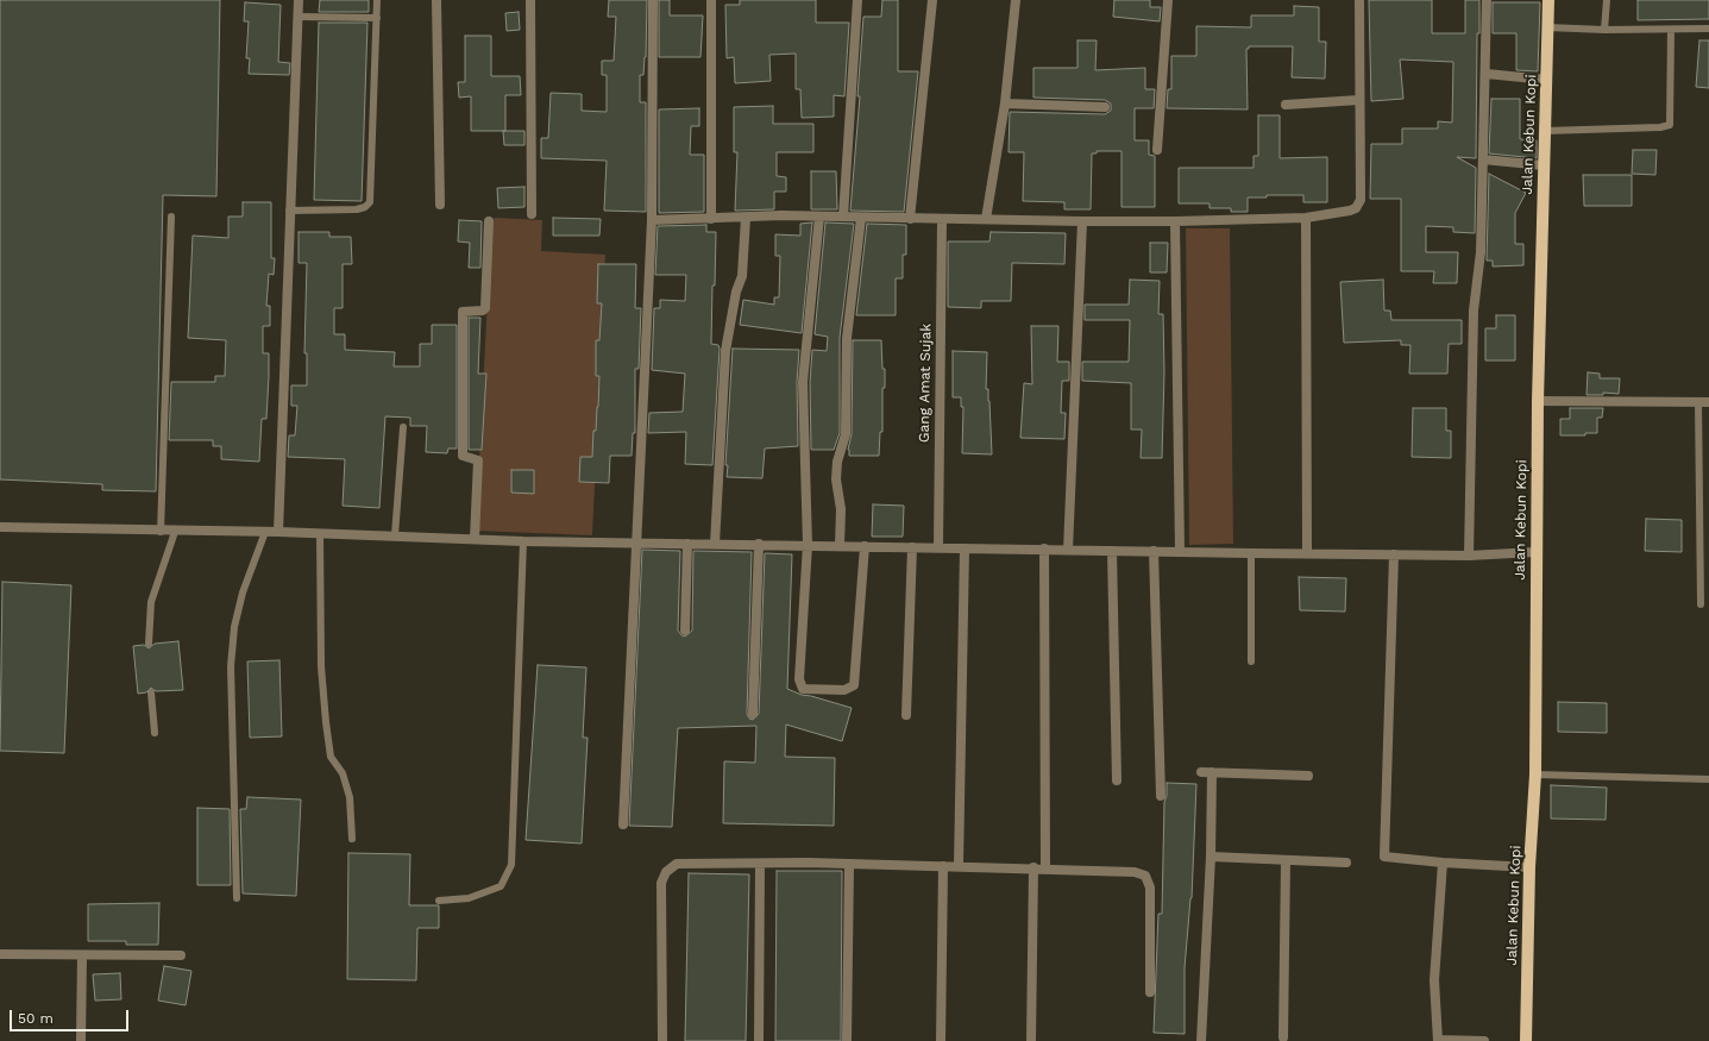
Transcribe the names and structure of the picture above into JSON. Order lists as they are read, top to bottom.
{
  "streets": {
    "main road": ["Jalan Kebun Kopi"],
    "street": ["Gang Amat Sujak"]
  },
  "scale_bar": "50 m"
}
